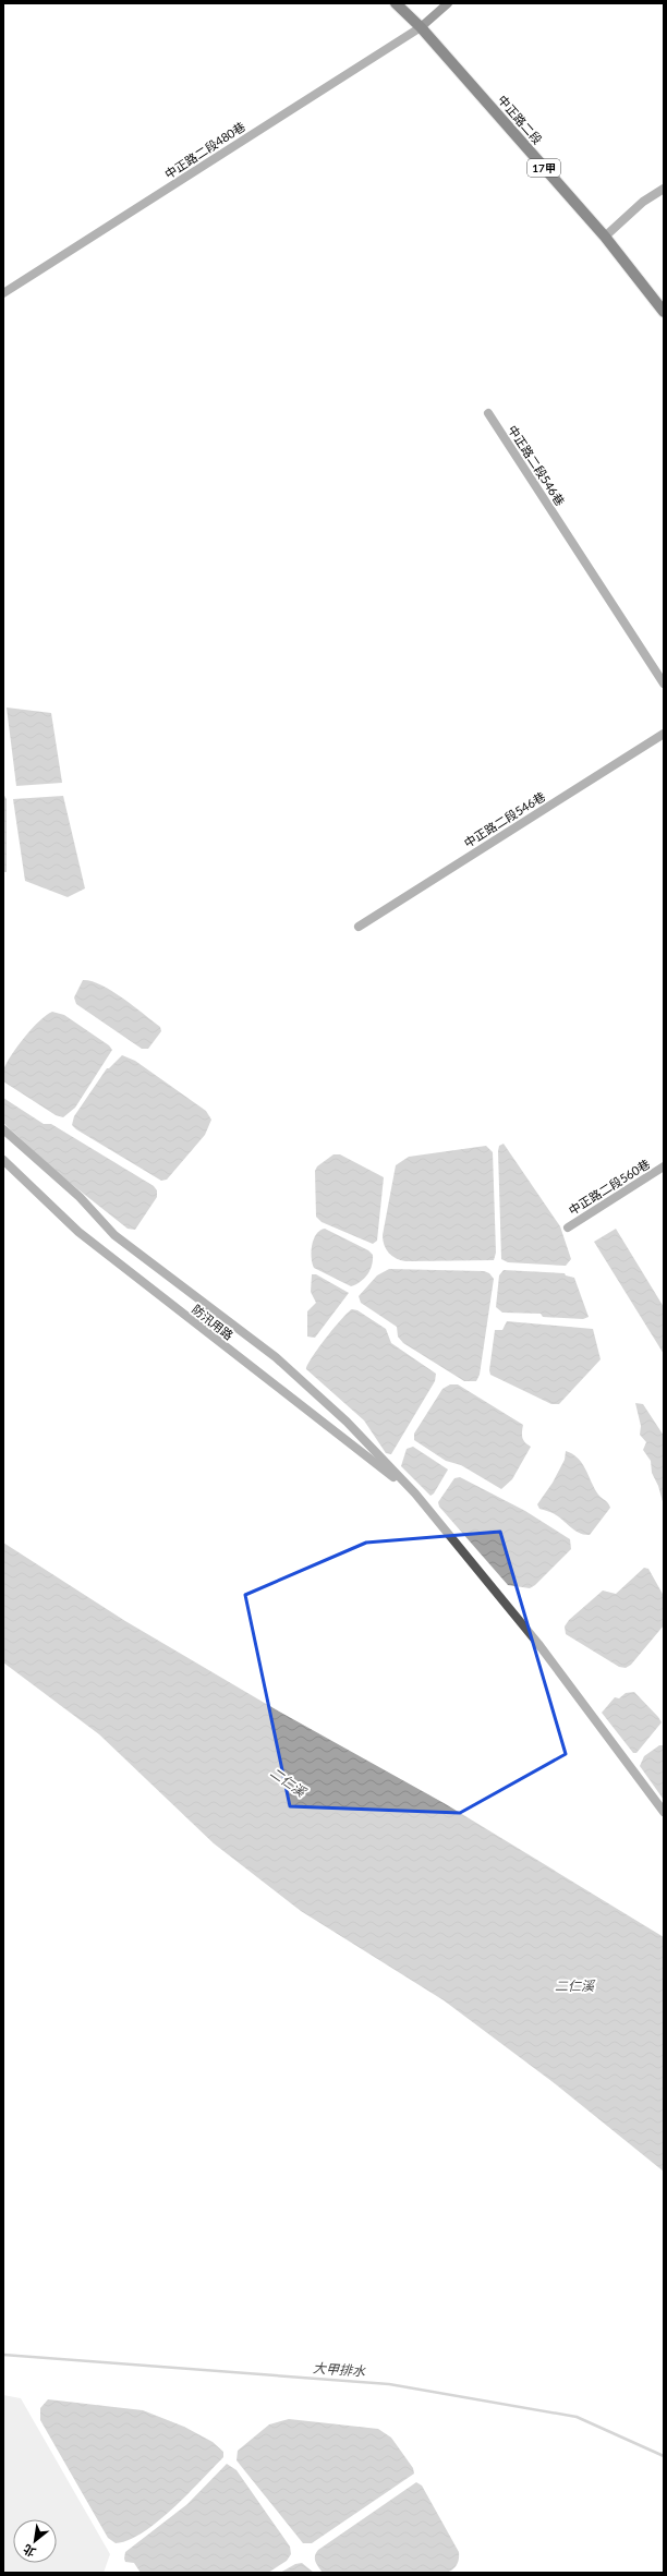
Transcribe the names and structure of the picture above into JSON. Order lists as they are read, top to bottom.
{
  "streets": {
    "main road": ["中正路二段", "17甲"],
    "street": [
      "中正路二段480巷",
      "中正路二段546巷",
      "中正路二段560巷",
      "防汛用路"
    ]
  },
  "crossings": [
    ["中正路二段", "中正路二段480巷"]
  ],
  "water": ["二仁溪", "大甲排水"],
  "north": "bottom left"
}
